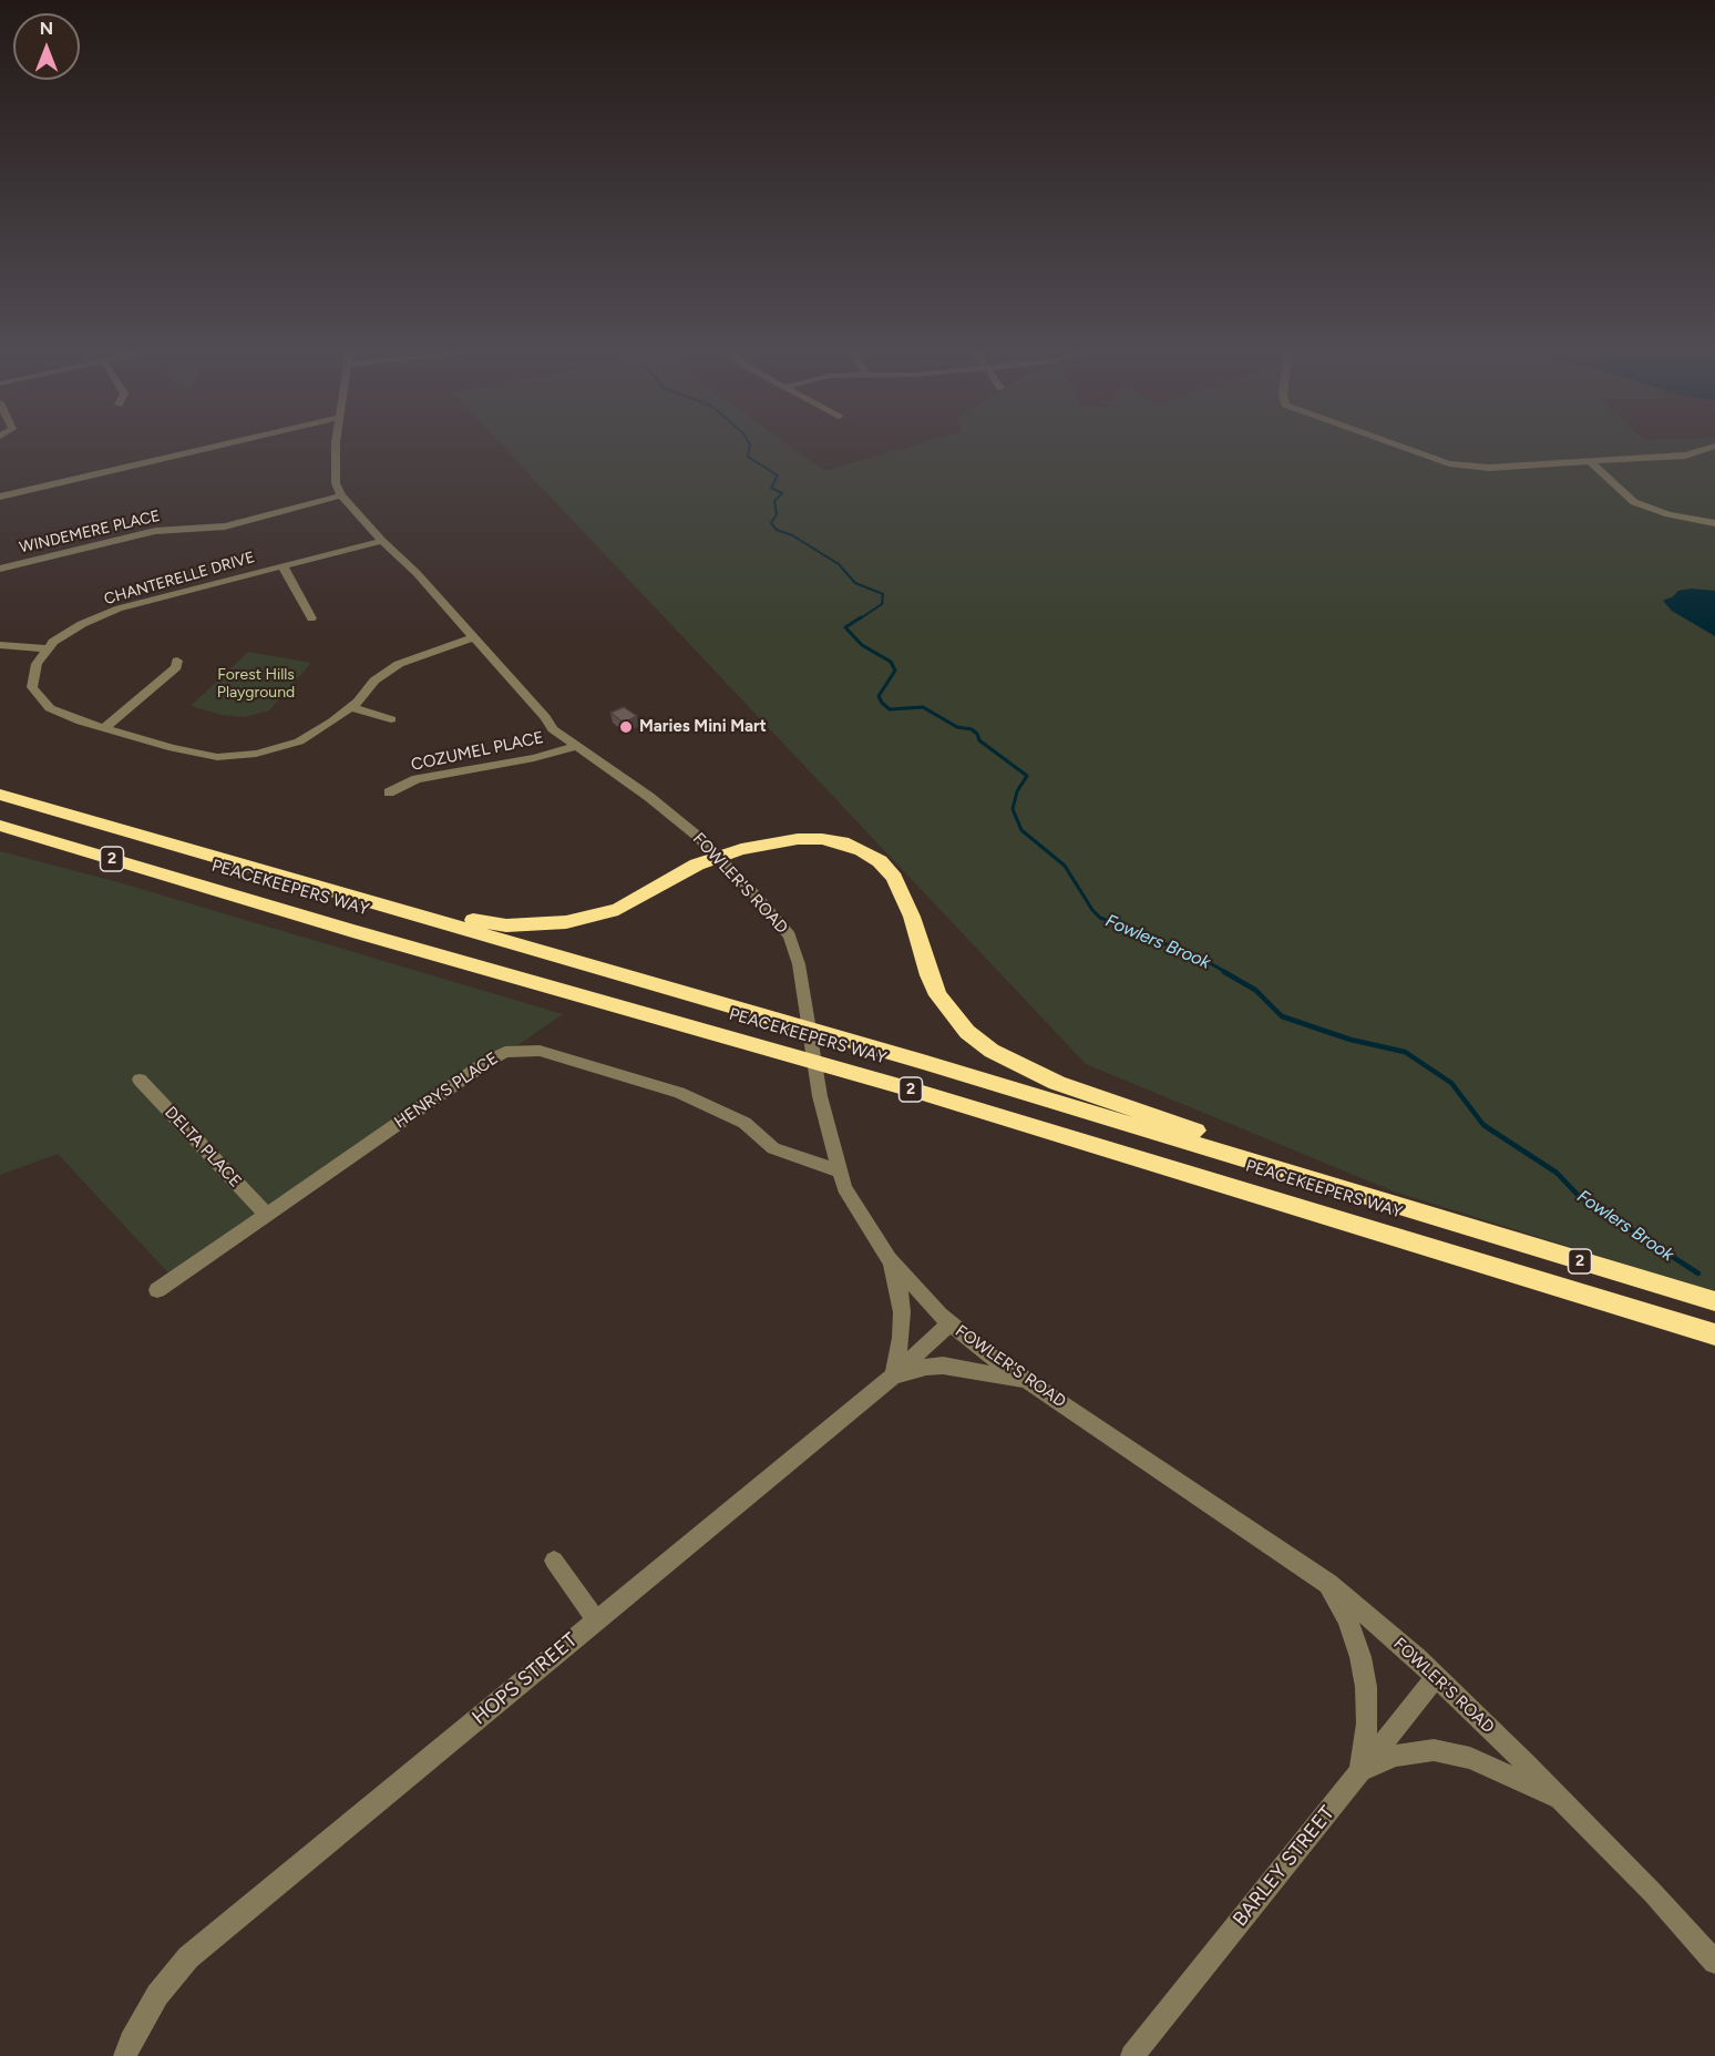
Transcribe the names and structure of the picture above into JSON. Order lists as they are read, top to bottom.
{
  "streets": {
    "highway": ["2", "PEACEKEEPERS WAY"],
    "street": [
      "WINDEMERE PLACE",
      "CHANTERELLE DRIVE",
      "COZUMEL PLACE",
      "FOWLER'S ROAD",
      "HENRYS PLACE",
      "DELTA PLACE",
      "HOPS STREET",
      "BARLEY STREET"
    ]
  },
  "crossings": [
    ["WINDEMERE PLACE", "FOWLER'S ROAD"],
    ["CHANTERELLE DRIVE", "FOWLER'S ROAD"],
    ["COZUMEL PLACE", "FOWLER'S ROAD"],
    ["FOWLER'S ROAD", "HENRYS PLACE"],
    ["FOWLER'S ROAD", "HOPS STREET"],
    ["FOWLER'S ROAD", "BARLEY STREET"],
    ["HENRYS PLACE", "DELTA PLACE"]
  ],
  "water": ["Fowlers Brook"],
  "parks": ["Forest Hills Playground"],
  "places": ["Maries Mini Mart"],
  "north": "top"
}
